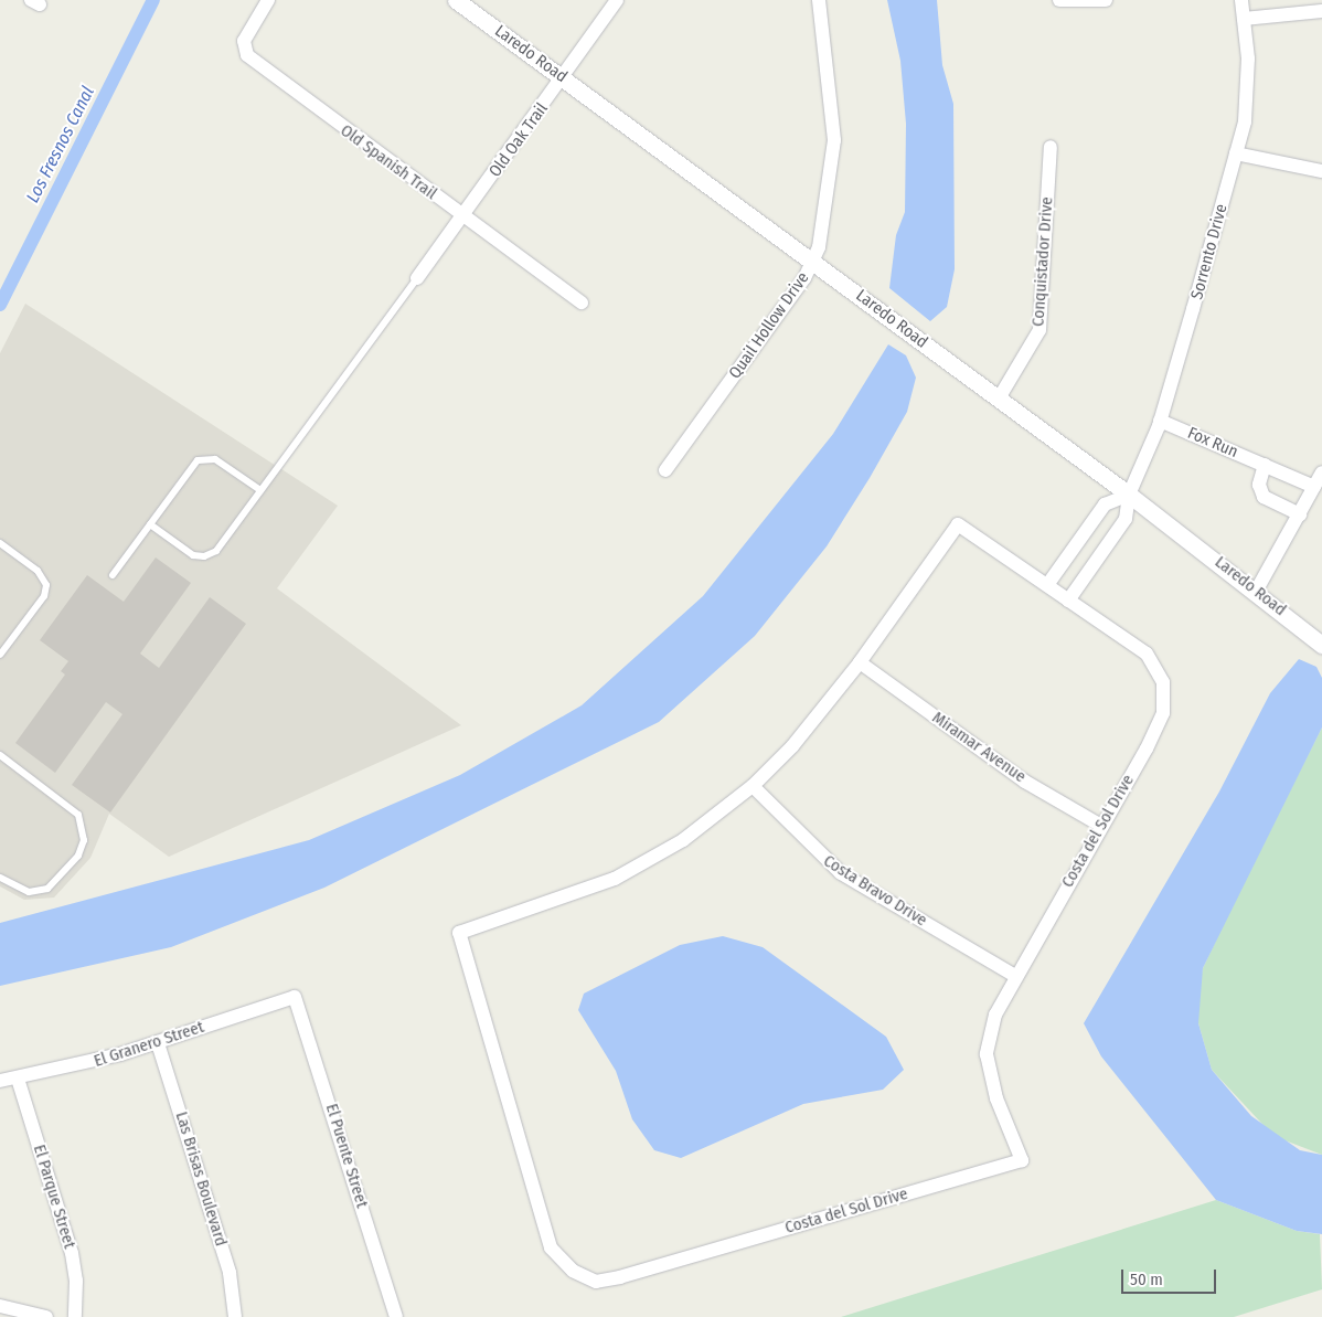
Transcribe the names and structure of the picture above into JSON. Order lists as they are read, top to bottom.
{
  "streets": {
    "street": [
      "Laredo Road",
      "Old Oak Trail",
      "Old Spanish Trail",
      "Sorrento Drive",
      "Conquistador Drive",
      "Quail Hollow Drive",
      "Fox Run",
      "Miramar Avenue",
      "Costa del Sol Drive",
      "Costa Bravo Drive",
      "El Granero Street",
      "El Puente Street",
      "Las Brisas Boulevard",
      "El Parque Street"
    ]
  },
  "crossings": [
    ["Laredo Road", "Old Oak Trail"],
    ["Laredo Road", "Sorrento Drive"],
    ["Laredo Road", "Conquistador Drive"],
    ["Laredo Road", "Quail Hollow Drive"],
    ["Old Oak Trail", "Old Spanish Trail"],
    ["Sorrento Drive", "Fox Run"],
    ["Sorrento Drive", "Costa del Sol Drive"],
    ["Miramar Avenue", "Costa del Sol Drive"],
    ["Costa del Sol Drive", "Costa Bravo Drive"],
    ["El Granero Street", "El Puente Street"],
    ["El Granero Street", "Las Brisas Boulevard"],
    ["El Granero Street", "El Parque Street"]
  ],
  "water": ["Los Fresnos Canal"],
  "scale_bar": "50 m"
}
